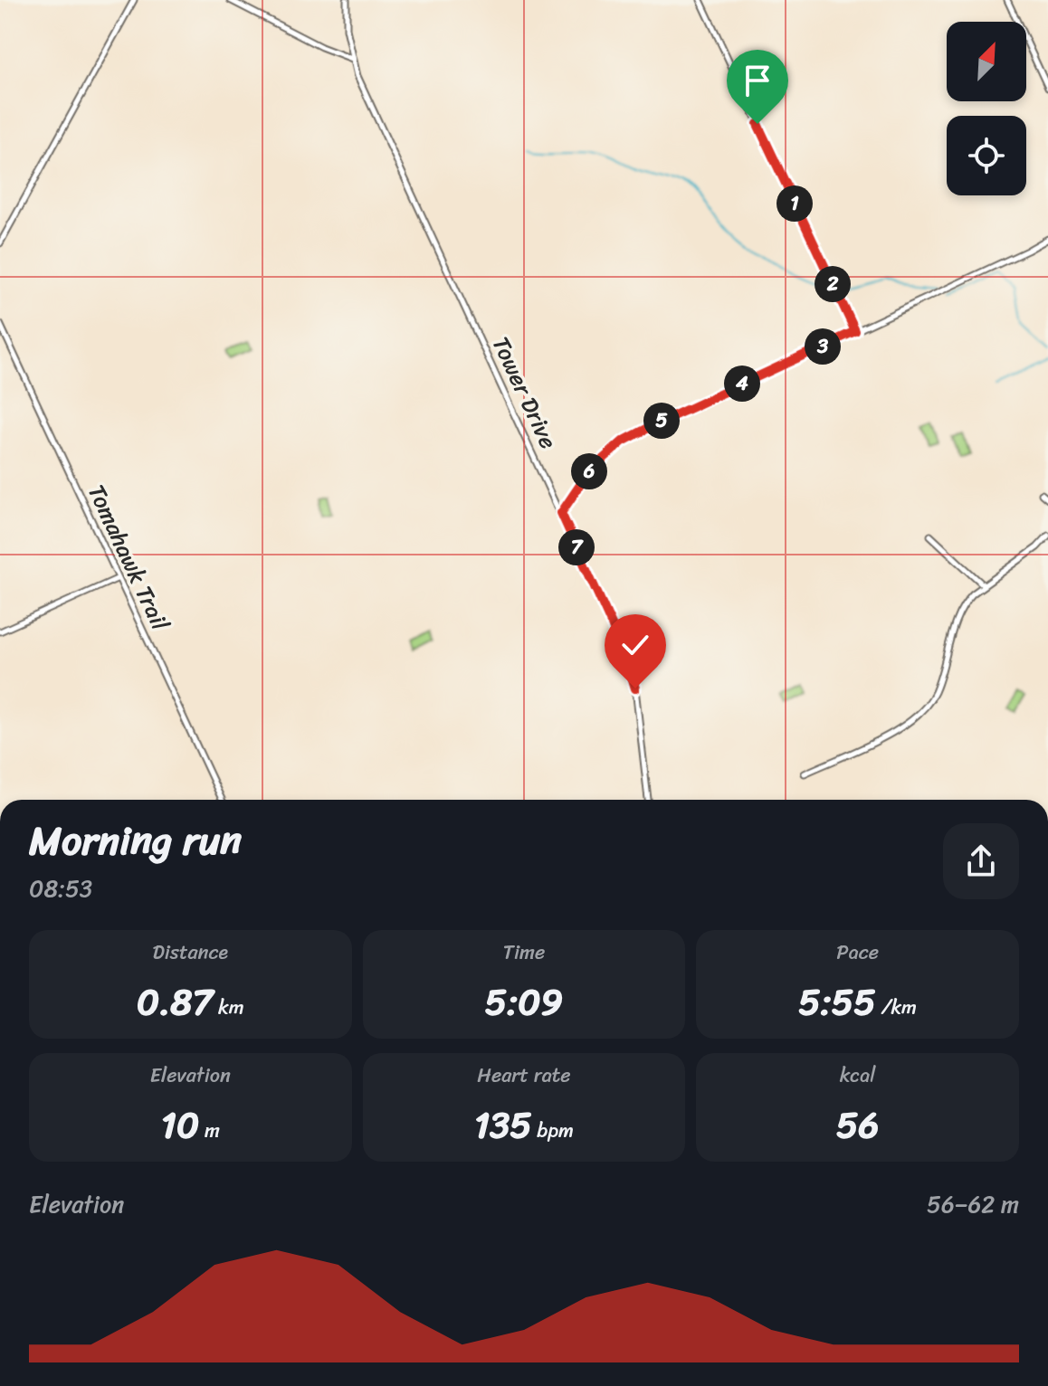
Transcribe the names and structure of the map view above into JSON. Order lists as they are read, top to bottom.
{
  "streets": {
    "street": ["Tower Drive", "Tomahawk Trail"]
  },
  "north": "top right",
  "page": {
    "pins": [
      "1",
      "2",
      "3",
      "4",
      "5",
      "6",
      "7"
    ],
    "heading": ["Morning run", "08:53"],
    "stats": [
      ["Distance", "0.87 km"],
      ["Time", "5:09"],
      ["Pace", "5:55 /km"],
      ["Elevation", "10 m"],
      ["Heart rate", "135 bpm"],
      ["kcal", "56"]
    ],
    "chart": ["Elevation", "56–62 m"]
  }
}
